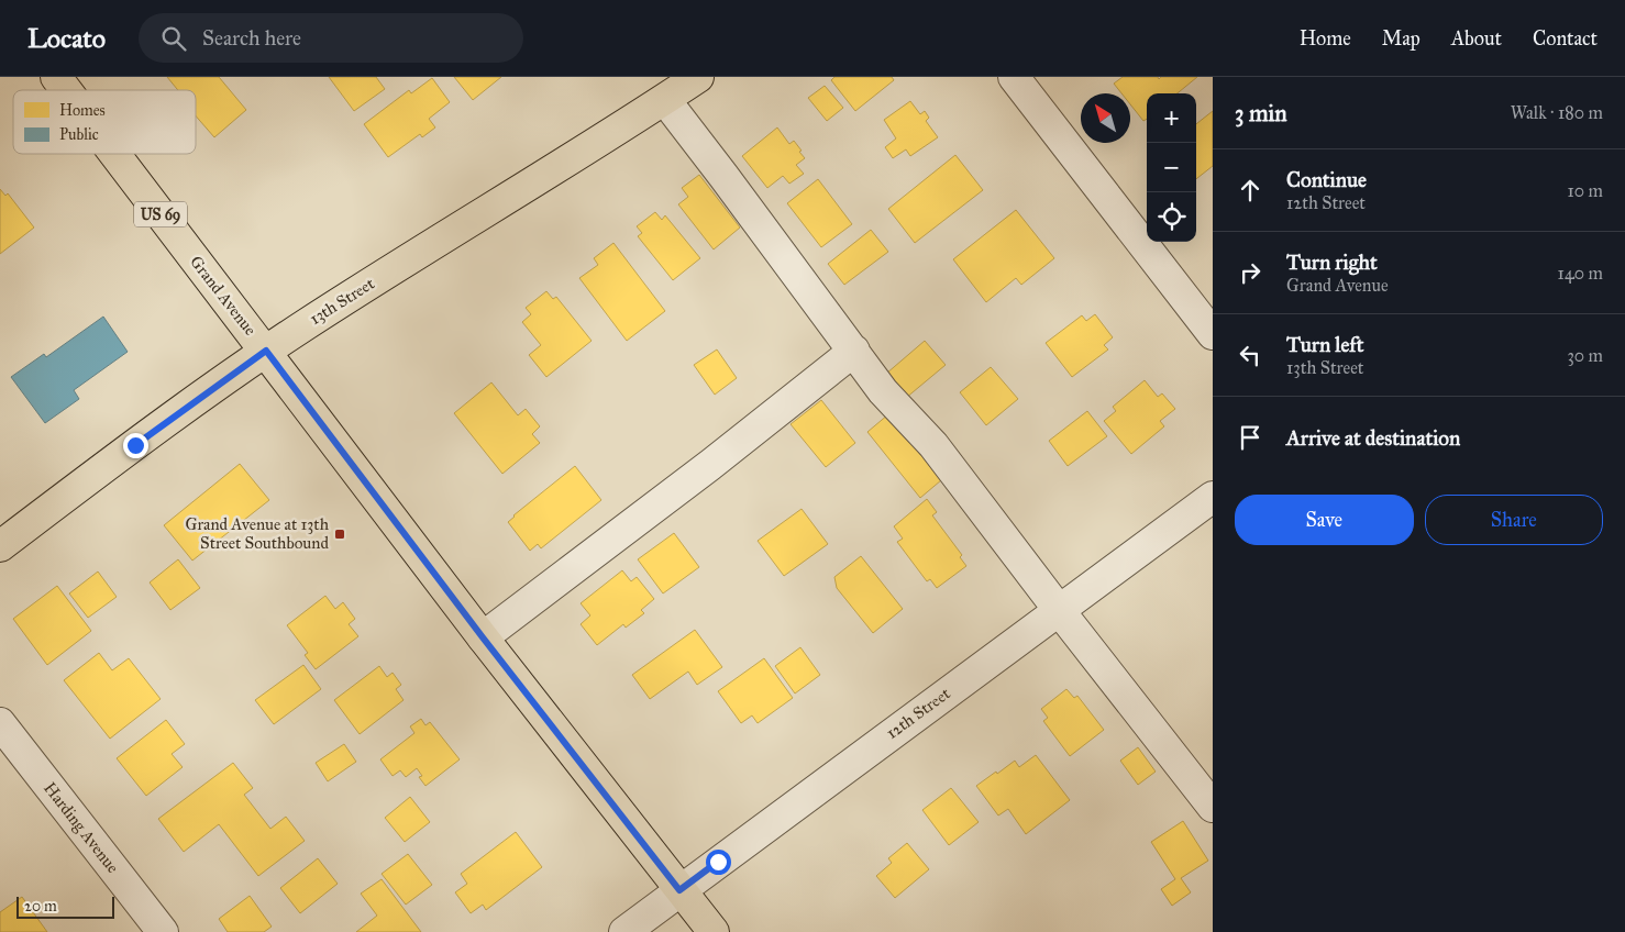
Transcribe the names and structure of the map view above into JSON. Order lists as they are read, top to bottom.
{
  "streets": {
    "main road": ["US 69", "Grand Avenue", "13th Street"],
    "street": ["12th Street", "Harding Avenue"]
  },
  "crossings": [
    ["Grand Avenue", "13th Street"],
    ["Grand Avenue", "12th Street"]
  ],
  "places": {
    "transit": ["Grand Avenue at 13th Street Southbound"]
  },
  "legend": ["Homes", "Public"],
  "scale_bar": "20 m",
  "north": "top left",
  "page": {
    "header": "Locato",
    "search": "Search here",
    "nav": [
      "Home",
      "Map",
      "About",
      "Contact"
    ],
    "heading": ["3 min", "Walk · 180 m"],
    "map_buttons": ["+", "−"],
    "list": [
      ["Continue", "12th Street", "10 m"],
      ["Turn right", "Grand Avenue", "140 m"],
      ["Turn left", "13th Street", "30 m"],
      "Arrive at destination"
    ],
    "buttons": ["Save", "Share"],
    "scale": "20 m"
  }
}
